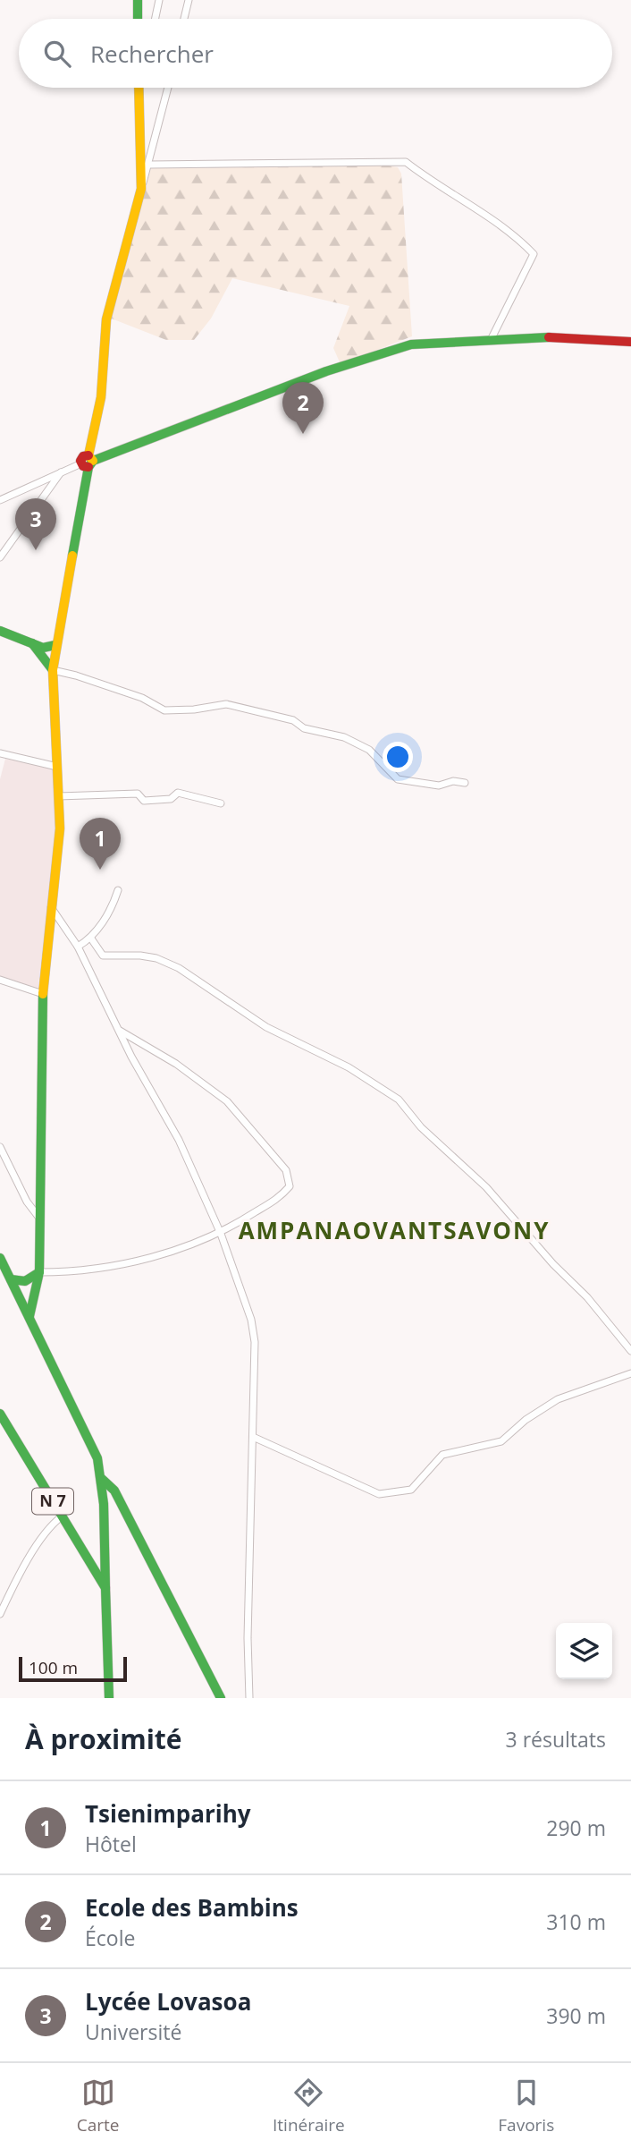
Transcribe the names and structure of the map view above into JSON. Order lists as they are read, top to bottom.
{
  "streets": {
    "street": ["N 7"]
  },
  "districts": ["AMPANAOVANTSAVONY"],
  "scale_bar": "100 m",
  "page": {
    "search": "Rechercher",
    "pins": ["2", "3", "1"],
    "scale": "100 m",
    "heading": ["À proximité", "3 résultats"],
    "list": [
      {
        "mark": "1",
        "name": "Tsienimparihy",
        "note": "Hôtel",
        "value": "290 m"
      },
      {
        "mark": "2",
        "name": "Ecole des Bambins",
        "note": "École",
        "value": "310 m"
      },
      {
        "mark": "3",
        "name": "Lycée Lovasoa",
        "note": "Université",
        "value": "390 m"
      }
    ],
    "nav": ["Carte", "Itinéraire", "Favoris"]
  }
}
